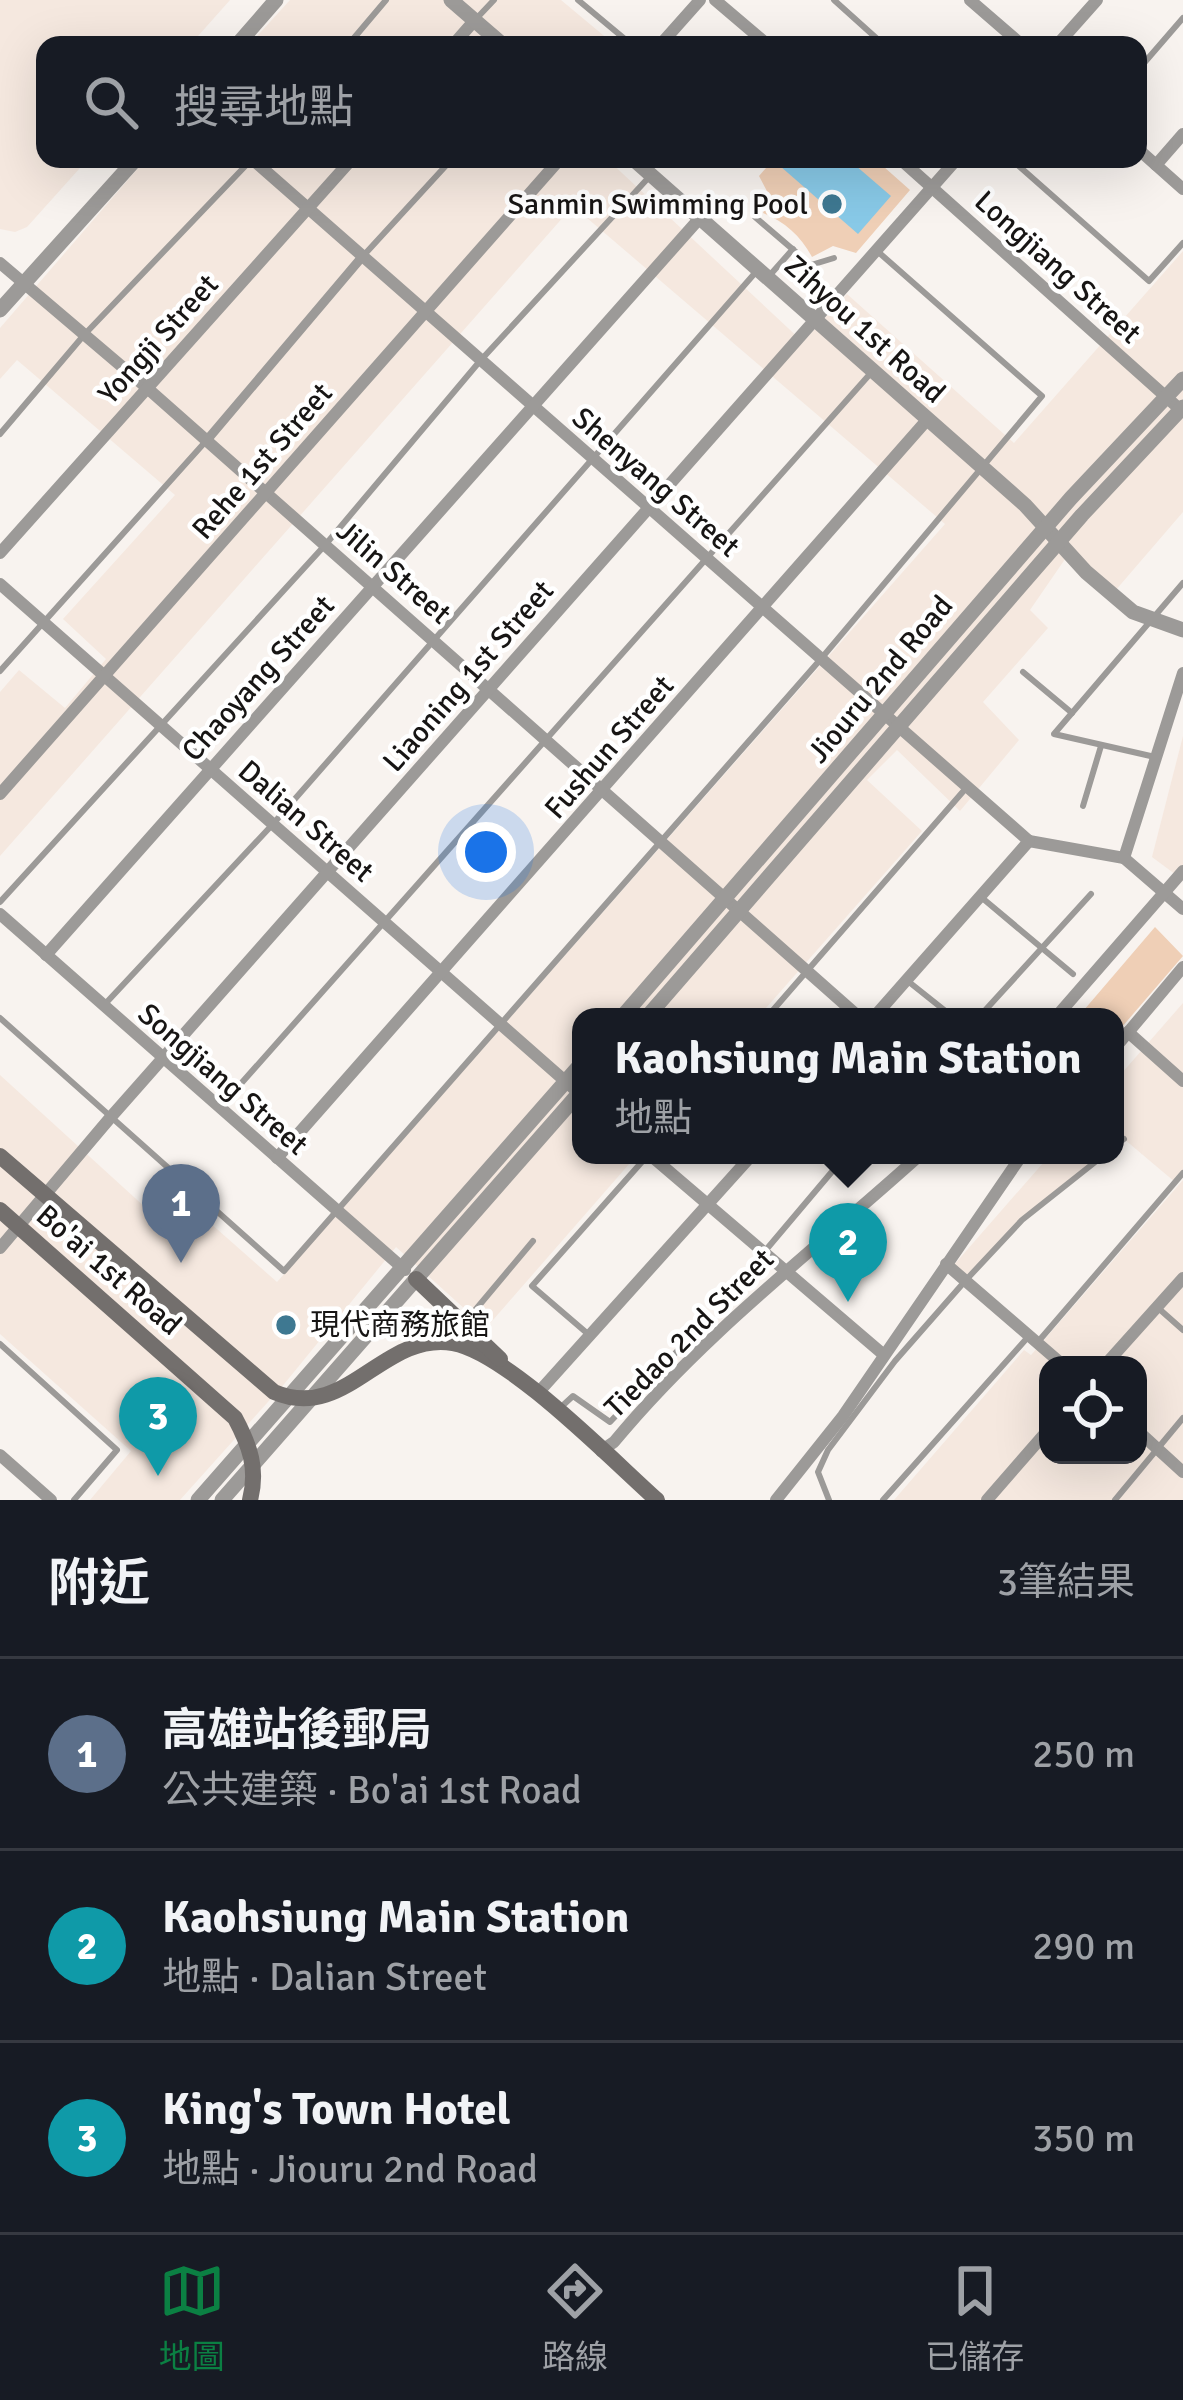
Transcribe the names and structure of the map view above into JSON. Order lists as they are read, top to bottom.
{
  "streets": {
    "main road": ["Bo'ai 1st Road"],
    "street": [
      "Longjiang Street",
      "Zihyou 1st Road",
      "Yongji Street",
      "Rehe 1st Street",
      "Shenyang Street",
      "Jilin Street",
      "Liaoning 1st Street",
      "Chaoyang Street",
      "Jiouru 2nd Road",
      "Fushun Street",
      "Dalian Street",
      "Songjiang Street",
      "Tiedao 2nd Street"
    ]
  },
  "crossings": [
    ["Longjiang Street", "Liaoning 1st Street"],
    ["Longjiang Street", "Jiouru 2nd Road"],
    ["Zihyou 1st Road", "Liaoning 1st Street"],
    ["Zihyou 1st Road", "Chaoyang Street"],
    ["Zihyou 1st Road", "Jiouru 2nd Road"],
    ["Zihyou 1st Road", "Fushun Street"],
    ["Yongji Street", "Shenyang Street"],
    ["Yongji Street", "Jilin Street"],
    ["Rehe 1st Street", "Shenyang Street"],
    ["Rehe 1st Street", "Jilin Street"],
    ["Rehe 1st Street", "Dalian Street"],
    ["Shenyang Street", "Liaoning 1st Street"],
    ["Shenyang Street", "Chaoyang Street"],
    ["Shenyang Street", "Jiouru 2nd Road"],
    ["Shenyang Street", "Fushun Street"],
    ["Jilin Street", "Liaoning 1st Street"],
    ["Jilin Street", "Chaoyang Street"],
    ["Jilin Street", "Jiouru 2nd Road"],
    ["Jilin Street", "Fushun Street"],
    ["Liaoning 1st Street", "Dalian Street"],
    ["Liaoning 1st Street", "Songjiang Street"],
    ["Liaoning 1st Street", "Bo'ai 1st Road"],
    ["Chaoyang Street", "Dalian Street"],
    ["Chaoyang Street", "Songjiang Street"],
    ["Fushun Street", "Dalian Street"],
    ["Fushun Street", "Songjiang Street"]
  ],
  "places": ["Sanmin Swimming Pool", "現代商務旅館"],
  "page": {
    "search": "搜尋地點",
    "popup": ["Kaohsiung Main Station", "地點"],
    "pins": ["1", "2", "3"],
    "heading": ["附近", "3筆結果"],
    "list": [
      {
        "mark": "1",
        "name": "高雄站後郵局",
        "note": "公共建築 · Bo'ai 1st Road",
        "value": "250 m"
      },
      {
        "mark": "2",
        "name": "Kaohsiung Main Station",
        "note": "地點 · Dalian Street",
        "value": "290 m"
      },
      {
        "mark": "3",
        "name": "King's Town Hotel",
        "note": "地點 · Jiouru 2nd Road",
        "value": "350 m"
      }
    ],
    "nav": ["地圖", "路線", "已儲存"]
  }
}
